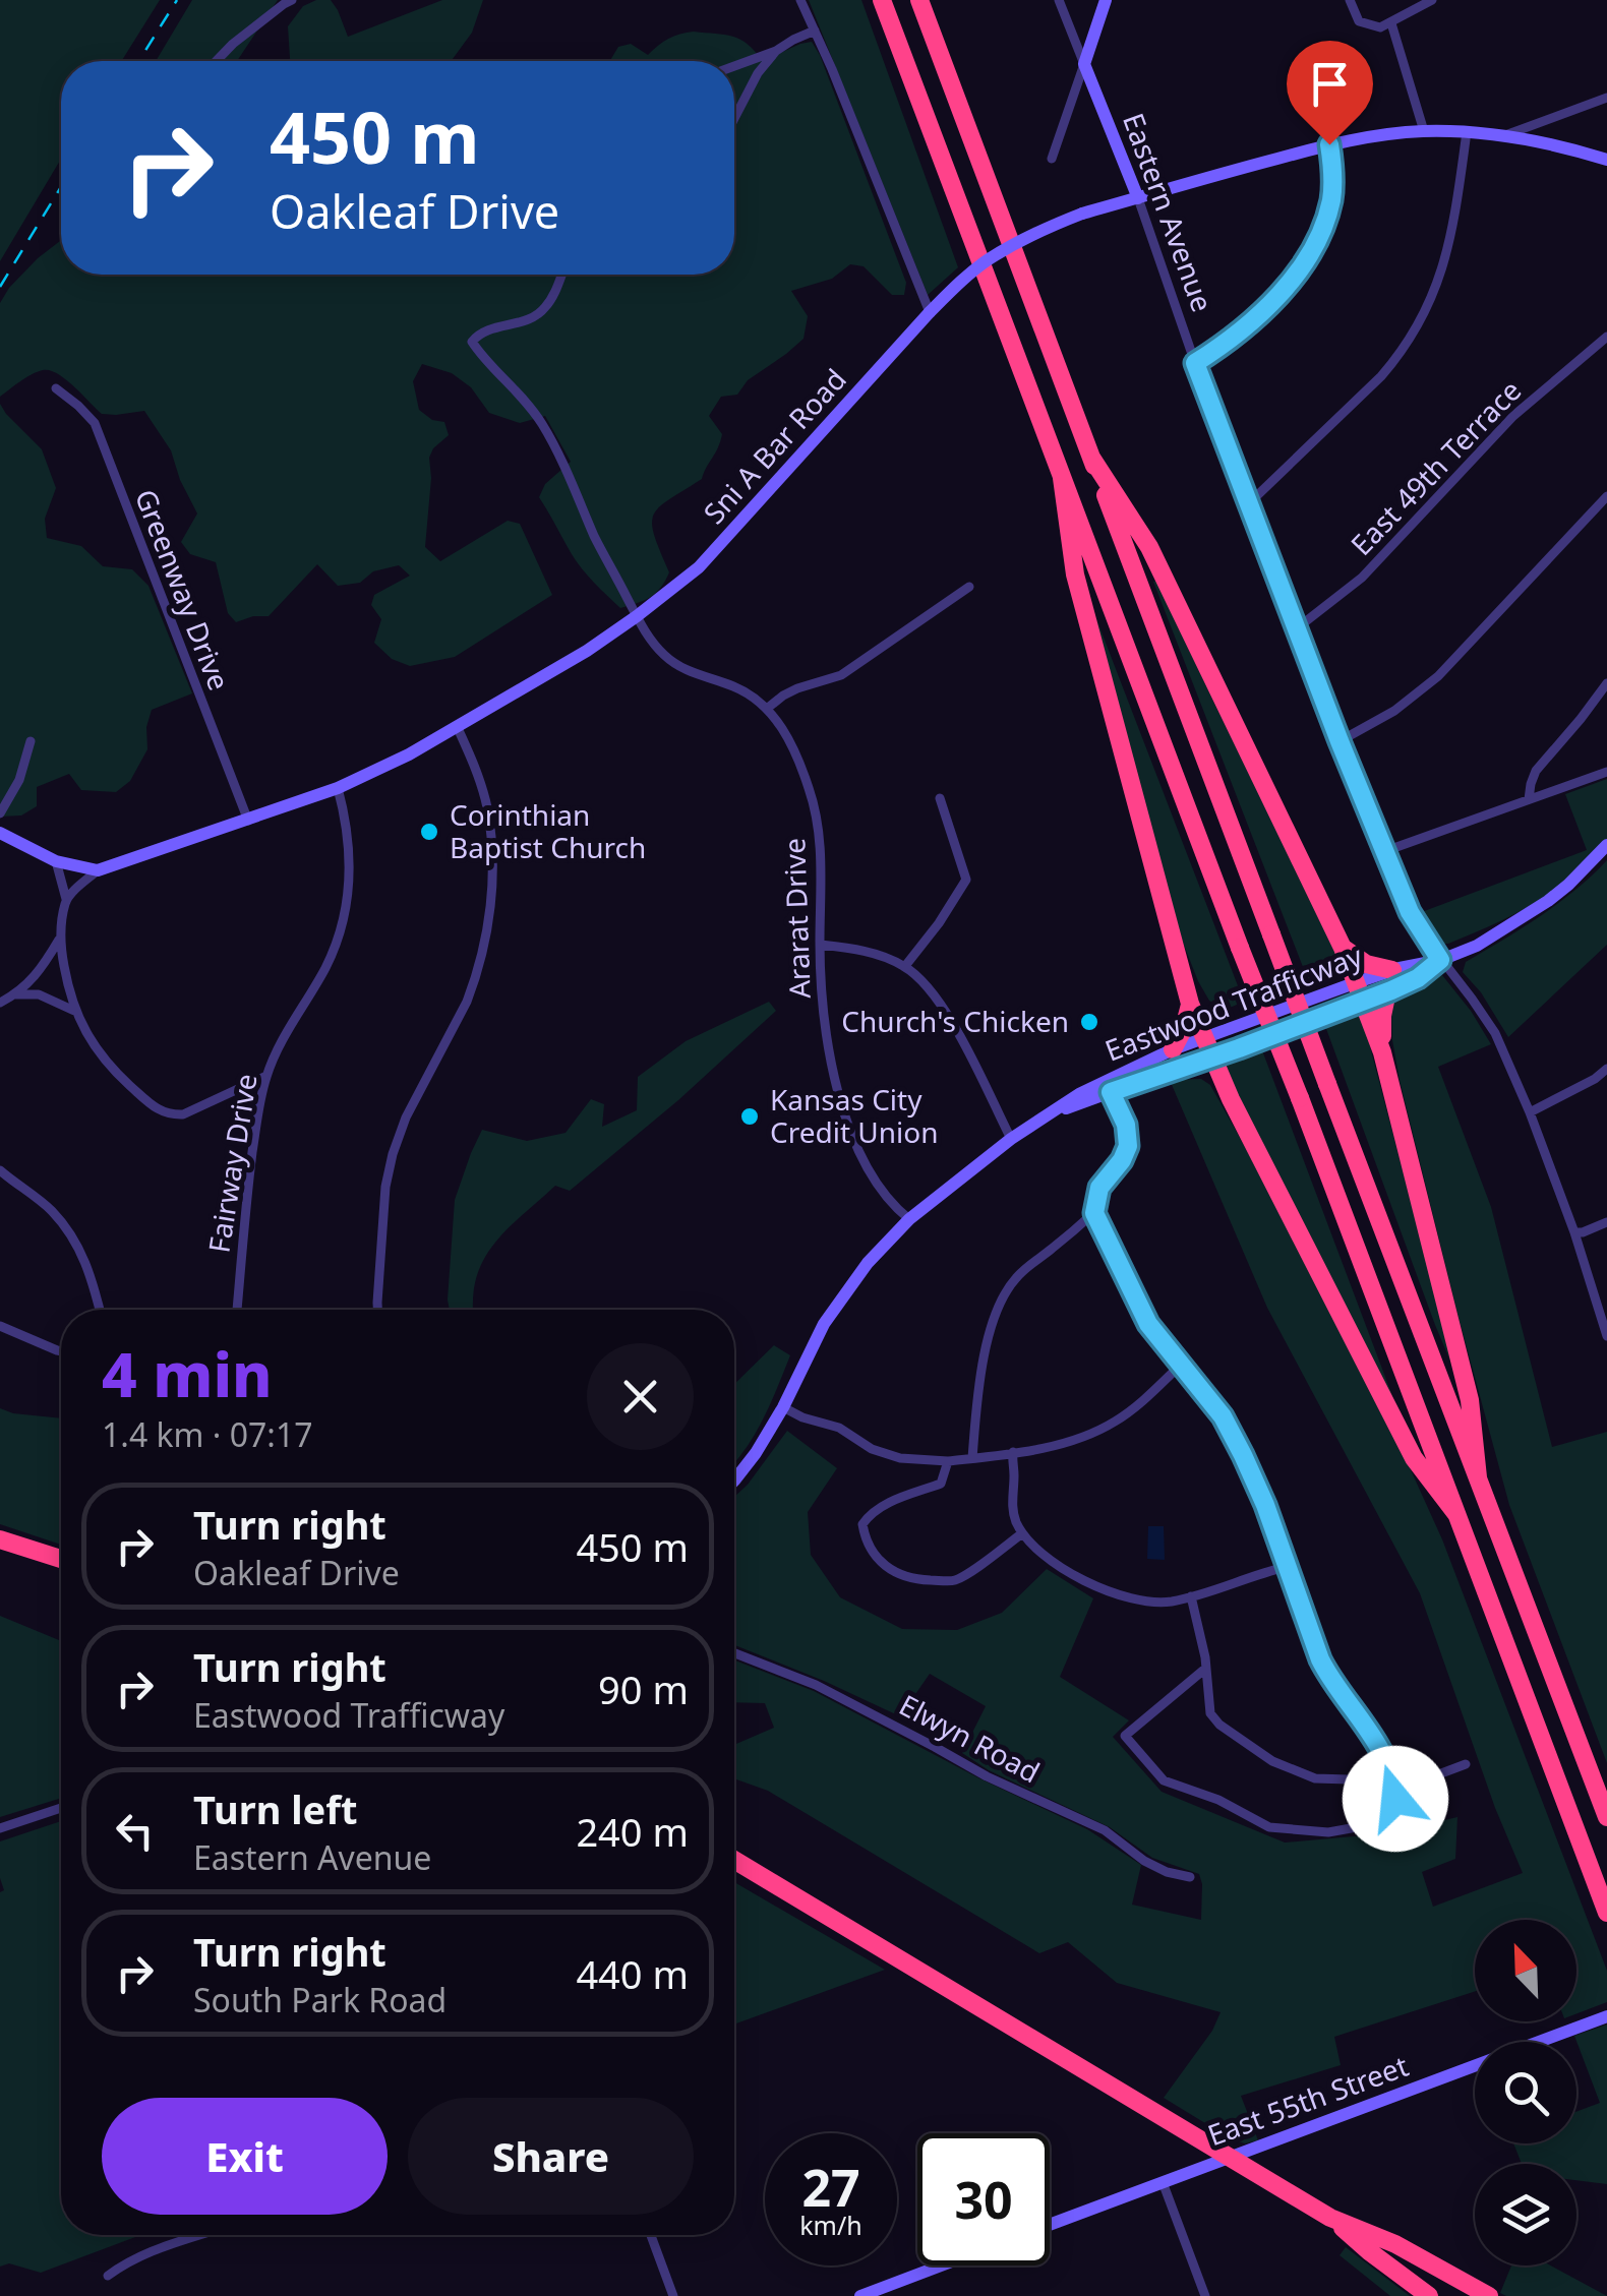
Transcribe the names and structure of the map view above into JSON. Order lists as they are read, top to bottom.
{
  "streets": {
    "street": [
      "Eastern Avenue",
      "Sni A Bar Road",
      "East 49th Terrace",
      "Greenway Drive",
      "Ararat Drive",
      "Eastwood Trafficway",
      "Fairway Drive",
      "Elwyn Road",
      "East 55th Street"
    ]
  },
  "crossings": [
    ["Eastern Avenue", "Sni A Bar Road"],
    ["Eastern Avenue", "East 49th Terrace"],
    ["Eastern Avenue", "Eastwood Trafficway"],
    ["Sni A Bar Road", "Greenway Drive"],
    ["Sni A Bar Road", "Ararat Drive"],
    ["Sni A Bar Road", "Fairway Drive"],
    ["Ararat Drive", "Eastwood Trafficway"]
  ],
  "places": ["Corinthian Baptist Church", "Church's Chicken", "Kansas City Credit Union"],
  "north": "top left",
  "page": {
    "turn": ["450 m", "Oakleaf Drive"],
    "heading": ["4 min", "1.4 km · 07:17"],
    "list": [
      {
        "name": "Turn right",
        "note": "Oakleaf Drive",
        "value": "450 m"
      },
      {
        "name": "Turn right",
        "note": "Eastwood Trafficway",
        "value": "90 m"
      },
      {
        "name": "Turn left",
        "note": "Eastern Avenue",
        "value": "240 m"
      },
      {
        "name": "Turn right",
        "note": "South Park Road",
        "value": "440 m"
      }
    ],
    "buttons": ["Exit", "Share"],
    "speed": "27 km/h",
    "limit": "30"
  }
}
